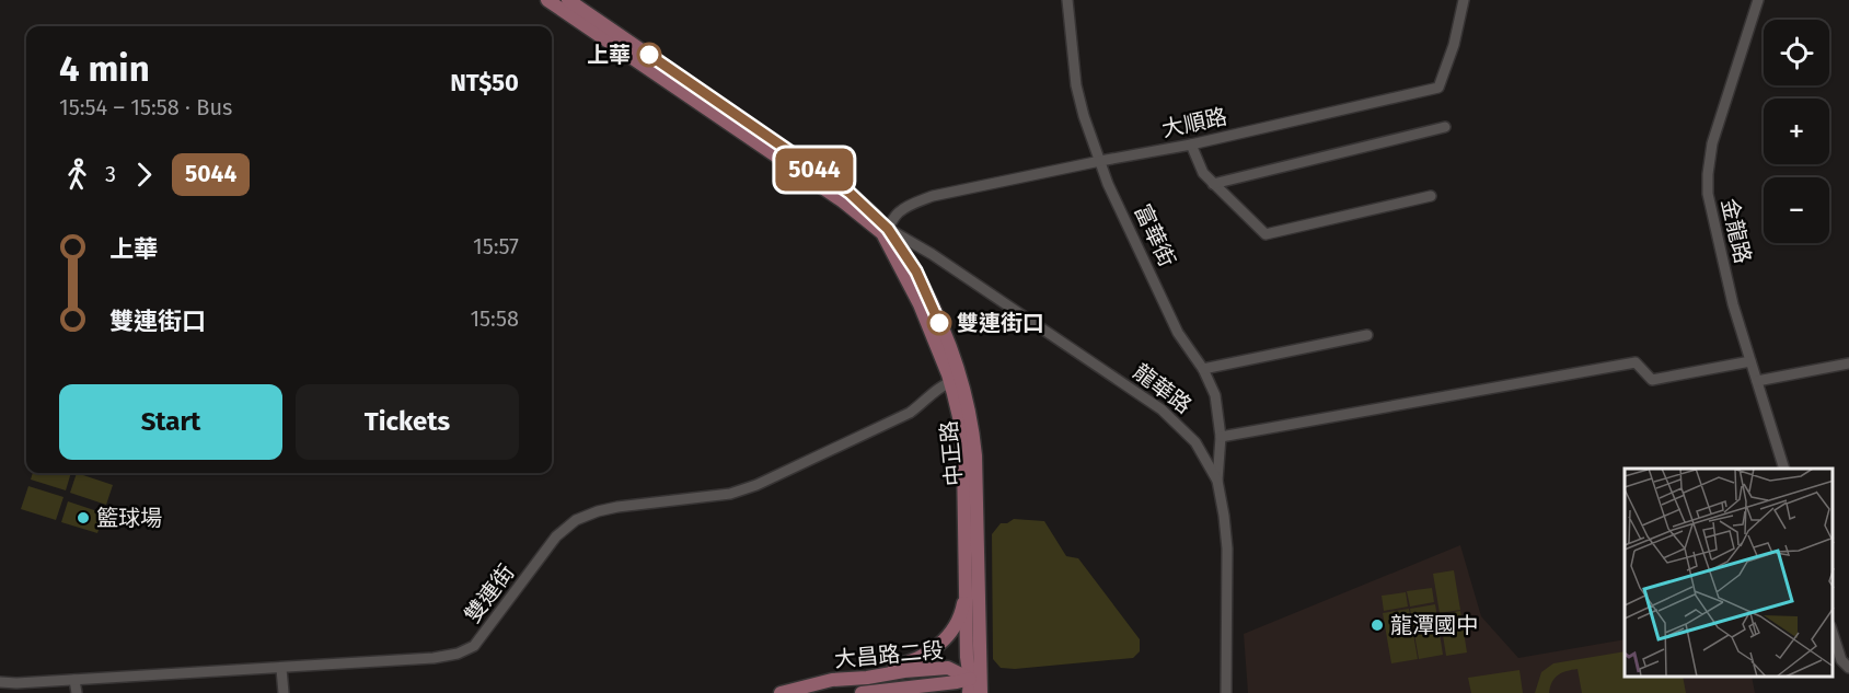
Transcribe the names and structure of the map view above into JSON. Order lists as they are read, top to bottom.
{
  "streets": {
    "main road": ["中正路", "大昌路二段"],
    "street": [
      "大順路",
      "金龍路",
      "富華街",
      "龍華路",
      "雙連街"
    ]
  },
  "crossings": [
    ["大順路", "富華街"],
    ["大順路", "龍華路"],
    ["大順路", "中正路"],
    ["富華街", "龍華路"],
    ["龍華路", "中正路"],
    ["中正路", "雙連街"],
    ["中正路", "大昌路二段"]
  ],
  "places": [
    "上華",
    "雙連街口",
    "籃球場",
    "龍潭國中"
  ],
  "lines": ["bus line 5044"],
  "page": {
    "on_map": "5044",
    "map_buttons": ["+", "−"],
    "heading": ["4 min", "15:54 – 15:58 · Bus", "NT$50"],
    "legs": ["3", "5044"],
    "list": [
      {
        "name": "上華",
        "value": "15:57"
      },
      {
        "name": "雙連街口",
        "value": "15:58"
      }
    ],
    "buttons": ["Start", "Tickets"]
  }
}
